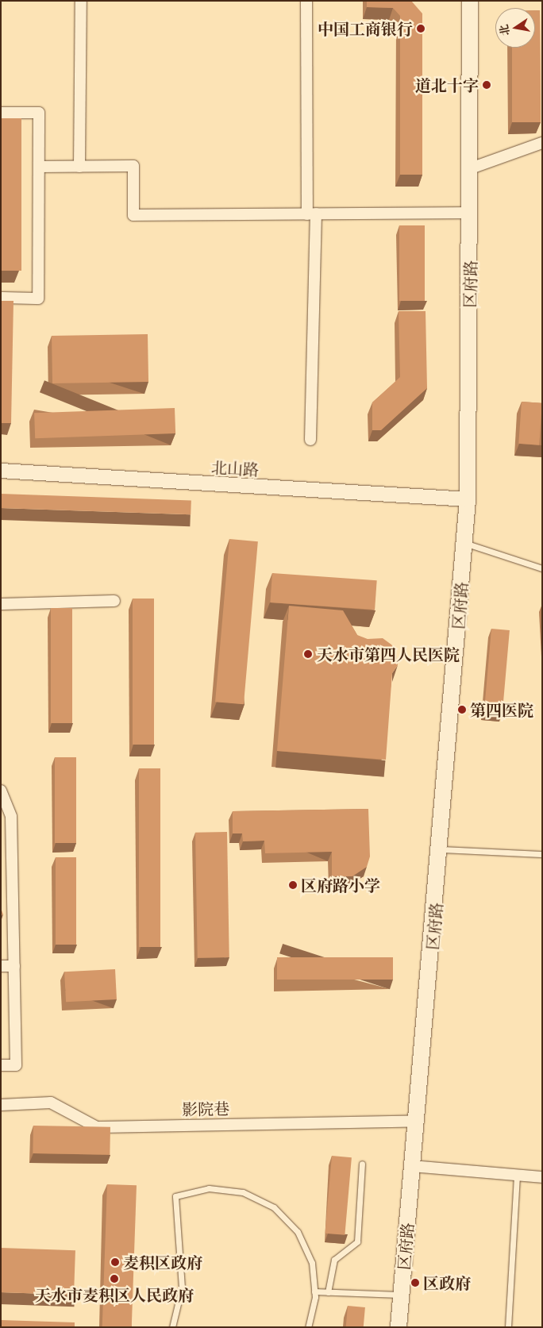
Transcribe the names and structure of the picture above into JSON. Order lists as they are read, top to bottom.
{
  "streets": {
    "main road": ["区府路"],
    "street": ["北山路", "影院巷"]
  },
  "crossings": [
    ["区府路", "北山路"],
    ["区府路", "影院巷"]
  ],
  "places": [
    "中国工商银行",
    "道北十字",
    "天水市第四人民医院",
    "第四医院",
    "区府路小学",
    "麦积区政府",
    "天水市麦积区人民政府",
    "区政府"
  ],
  "north": "left"
}
